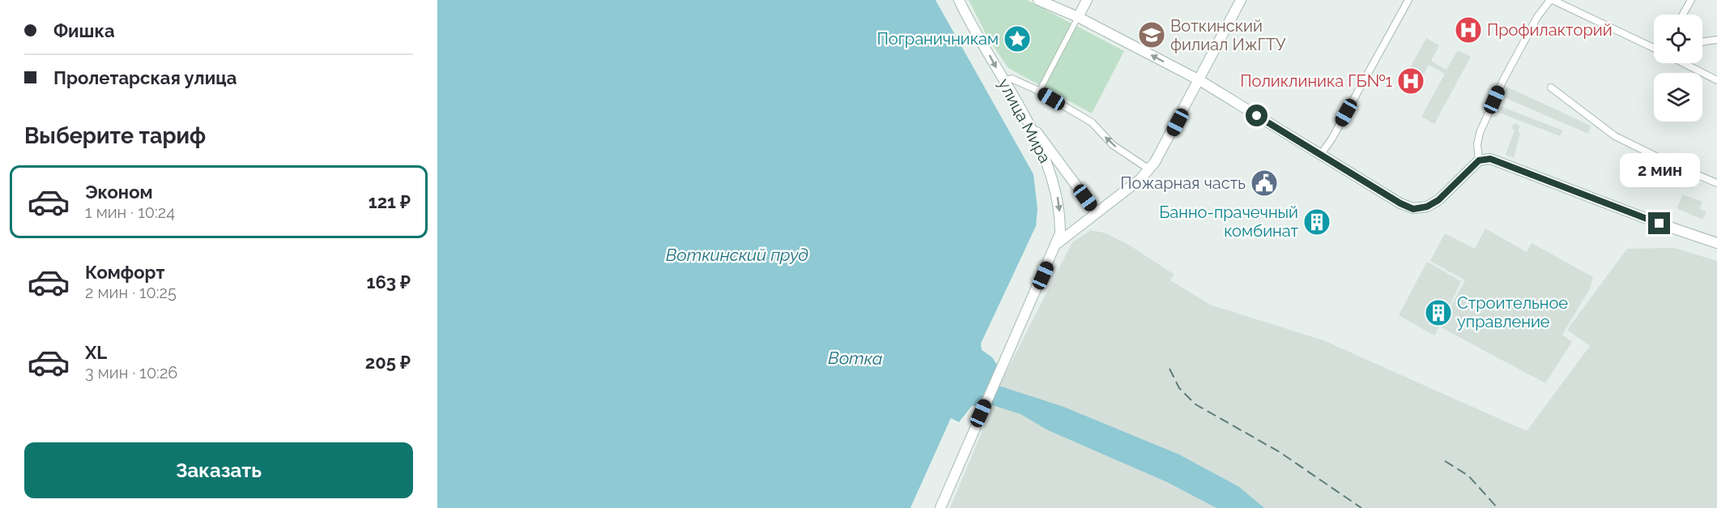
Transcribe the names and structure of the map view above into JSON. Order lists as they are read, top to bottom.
{
  "streets": {
    "main road": ["улица Мира"]
  },
  "water": ["Воткинский пруд", "Вотка"],
  "places": {
    "hospital": ["Профилакторий", "Поликлиника ГБ№1"],
    "school or university": ["Воткинский филиал ИжГТУ"],
    "place": ["Пограничникам"],
    "public building": ["Пожарная часть"],
    "building": ["Банно-прачечный комбинат", "Строительное управление"]
  },
  "page": {
    "banner": ["Фишка", "Пролетарская улица"],
    "heading": "Выберите тариф",
    "bubble": "2 мин",
    "list": [
      {
        "name": "Эконом",
        "note": "1 мин · 10:24",
        "value": "121 ₽"
      },
      {
        "name": "Комфорт",
        "note": "2 мин · 10:25",
        "value": "163 ₽"
      },
      {
        "name": "XL",
        "note": "3 мин · 10:26",
        "value": "205 ₽"
      }
    ],
    "buttons": "Заказать"
  }
}
